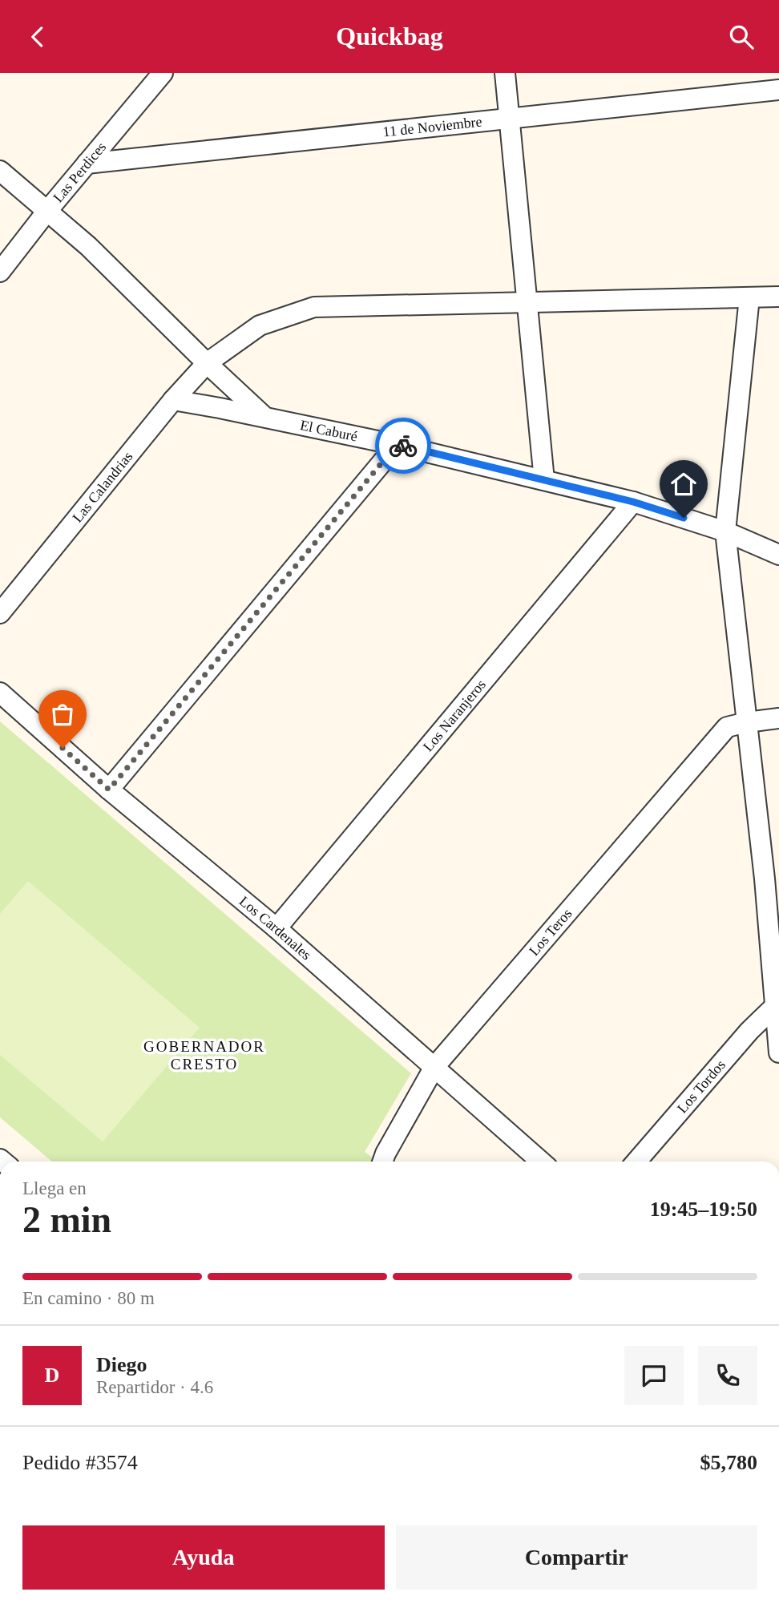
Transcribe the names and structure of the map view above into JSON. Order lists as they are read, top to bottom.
{
  "streets": {
    "street": [
      "11 de Noviembre",
      "Las Perdices",
      "El Caburé",
      "Las Calandrias",
      "Los Naranjeros",
      "Los Cardenales",
      "Los Teros",
      "Los Tordos"
    ]
  },
  "crossings": [
    ["11 de Noviembre", "Las Perdices"],
    ["El Caburé", "Las Calandrias"],
    ["El Caburé", "Los Naranjeros"],
    ["Los Naranjeros", "Los Cardenales"],
    ["Los Cardenales", "Los Teros"]
  ],
  "districts": ["GOBERNADOR CRESTO"],
  "page": {
    "header": "Quickbag",
    "heading": ["2 min", "Llega en", "19:45–19:50"],
    "panel": [
      "Diego",
      "Repartidor · 4.6",
      "Pedido #3574",
      "$5,780"
    ],
    "bar": "En camino · 80 m",
    "round": "D",
    "buttons": ["Ayuda", "Compartir"]
  }
}
